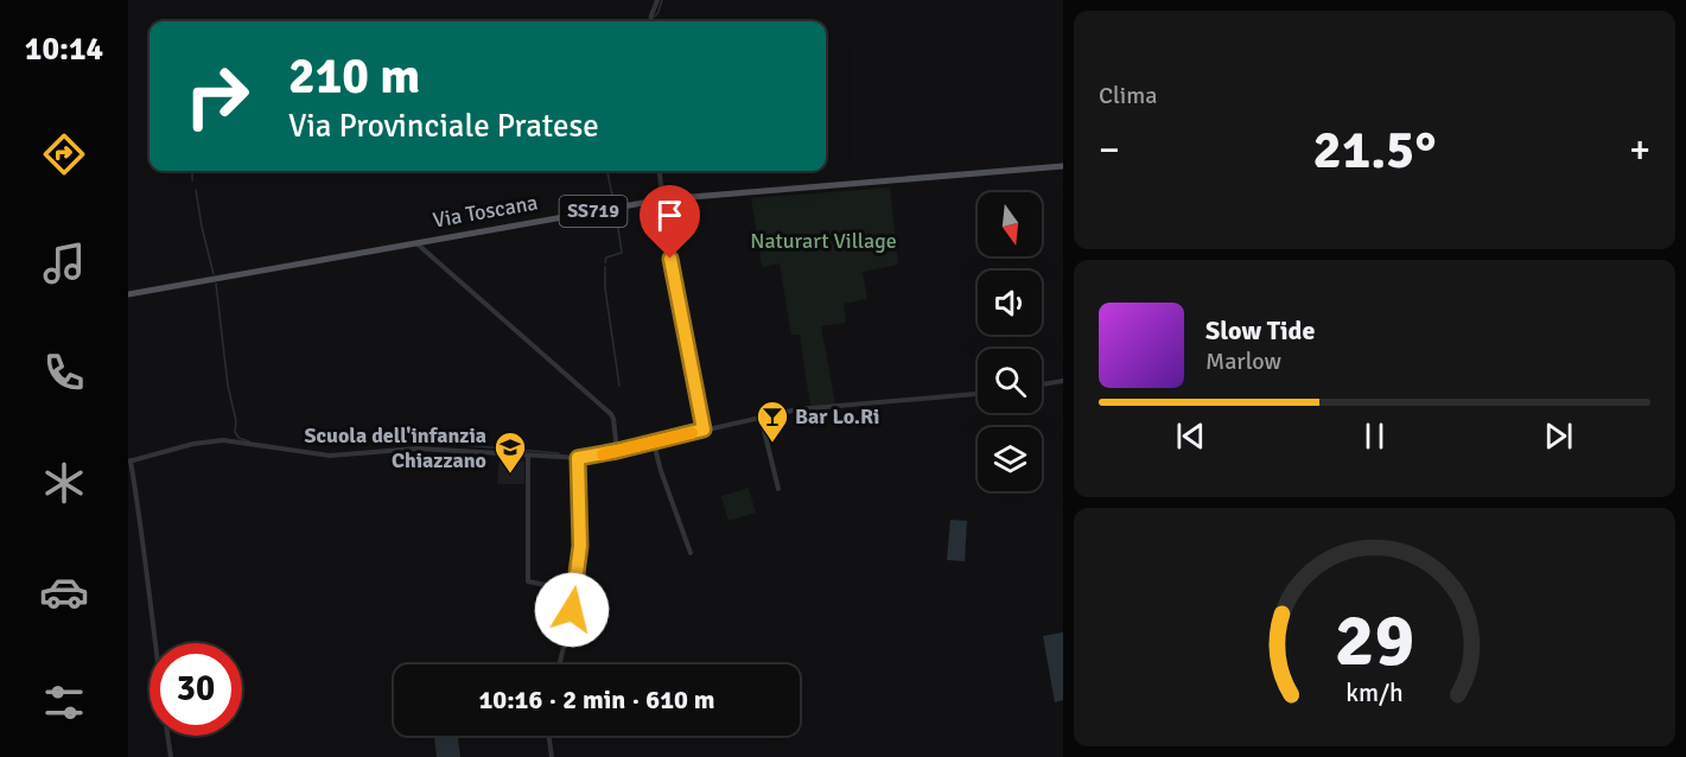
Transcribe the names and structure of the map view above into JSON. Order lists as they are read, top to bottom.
{
  "streets": {
    "main road": ["Via Toscana", "SS719"]
  },
  "parks": ["Naturart Village"],
  "places": {
    "bar": ["Bar Lo.Ri"],
    "school or university": ["Scuola dell'infanzia Chiazzano"]
  },
  "north": "bottom",
  "page": {
    "tabs": "10:14",
    "tile": "Clima",
    "turn": ["210 m", "Via Provinciale Pratese"],
    "heat": ["−", "21.5°", "+"],
    "song": ["Slow Tide", "Marlow"],
    "limit": "30",
    "trip": "10:16 · 2 min · 610 m",
    "gauge": ["29", "km/h"]
  }
}
